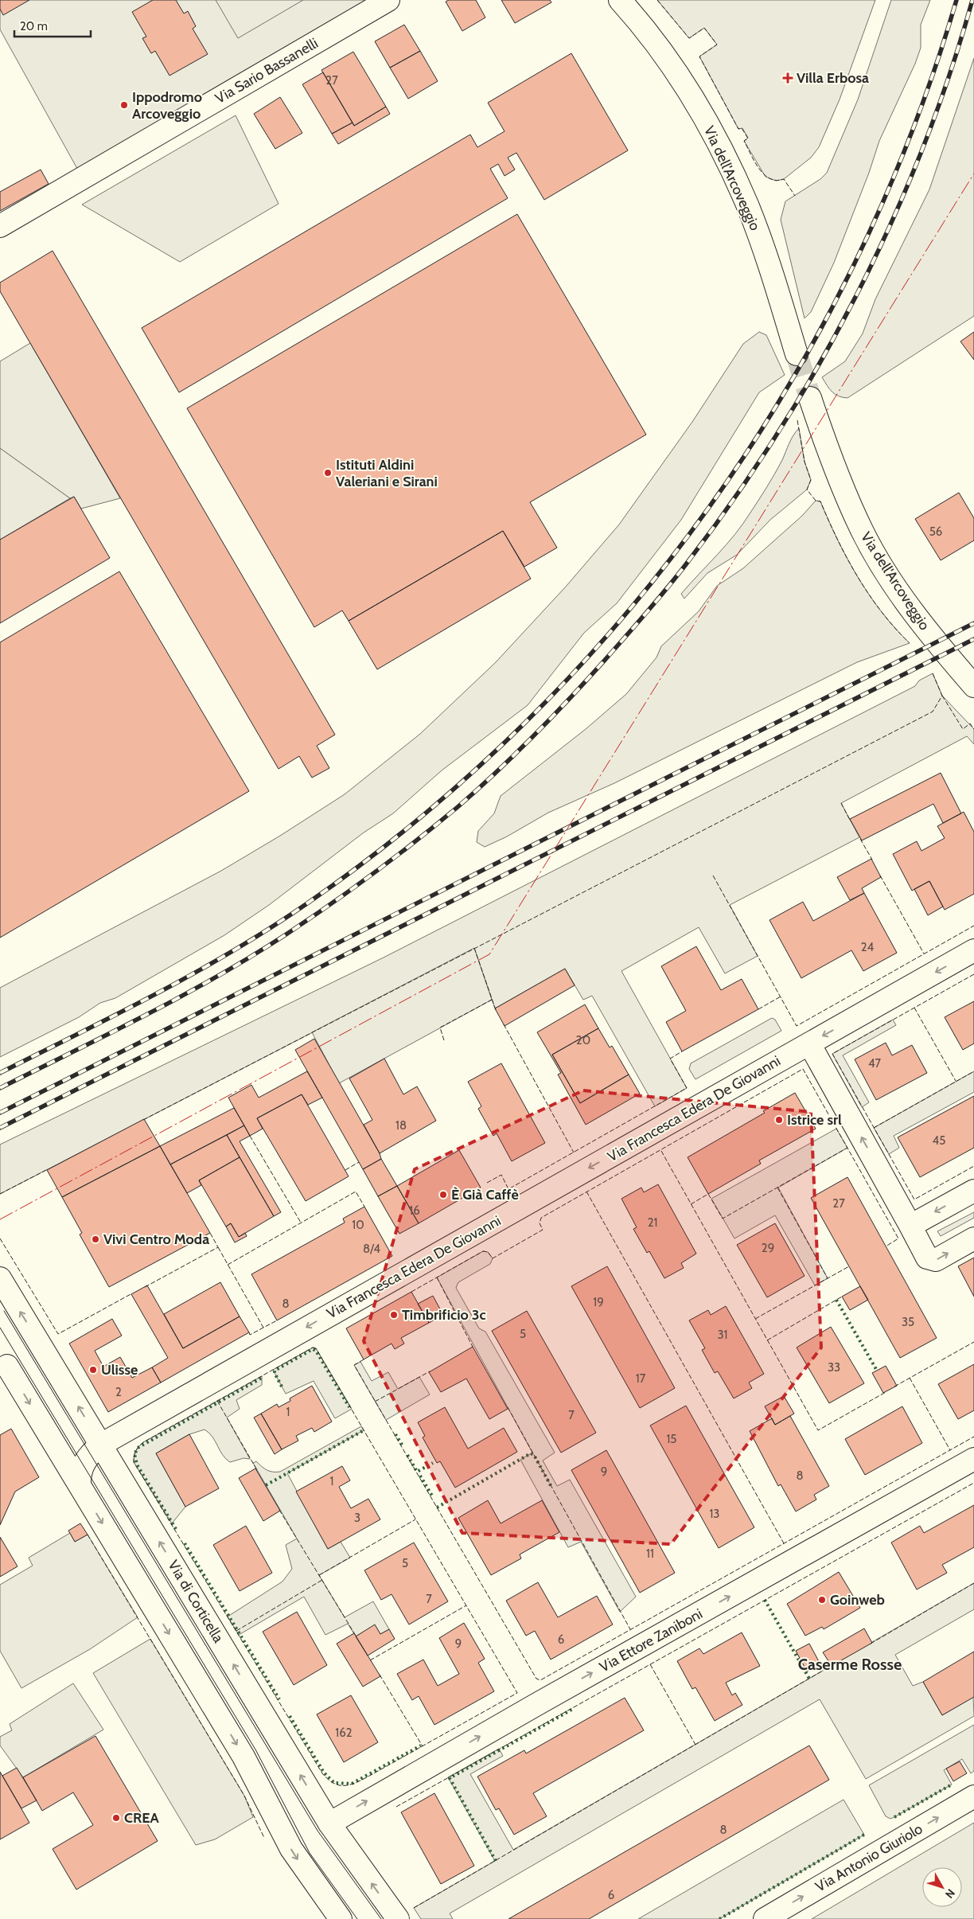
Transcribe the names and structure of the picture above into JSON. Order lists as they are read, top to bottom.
{
  "streets": {
    "street": [
      "Via Sario Bassanelli",
      "Via dell'Arcoveggio",
      "Via Francesca Edera De Giovanni",
      "Via di Corticella",
      "Via Ettore Zaniboni",
      "Via Antonio Giuriolo"
    ]
  },
  "crossings": [
    ["Via Francesca Edera De Giovanni", "Via di Corticella"],
    ["Via di Corticella", "Via Ettore Zaniboni"]
  ],
  "one_way": ["Via Francesca Edera De Giovanni", "Via Ettore Zaniboni", "Via Antonio Giuriolo"],
  "districts": ["Caserme Rosse"],
  "places": {
    "health": ["Villa Erbosa"],
    "other": [
      "Ippodromo Arcoveggio",
      "Istituti Aldini Valeriani e Sirani",
      "Istrice srl",
      "È Già Caffè",
      "Vivi Centro Moda",
      "Timbrificio 3c",
      "Ulisse",
      "Goinweb",
      "CREA"
    ]
  },
  "house_numbers": [
    "27",
    "56",
    "24",
    "20",
    "47",
    "18",
    "45",
    "27",
    "16",
    "21",
    "10",
    "29",
    "8/4",
    "19",
    "8",
    "35",
    "5",
    "31",
    "33",
    "17",
    "2",
    "1",
    "7",
    "15",
    "9",
    "8",
    "1",
    "13",
    "3",
    "11",
    "5",
    "7",
    "6",
    "9",
    "162",
    "8",
    "6"
  ],
  "scale_bar": "20 m",
  "north": "bottom right"
}
